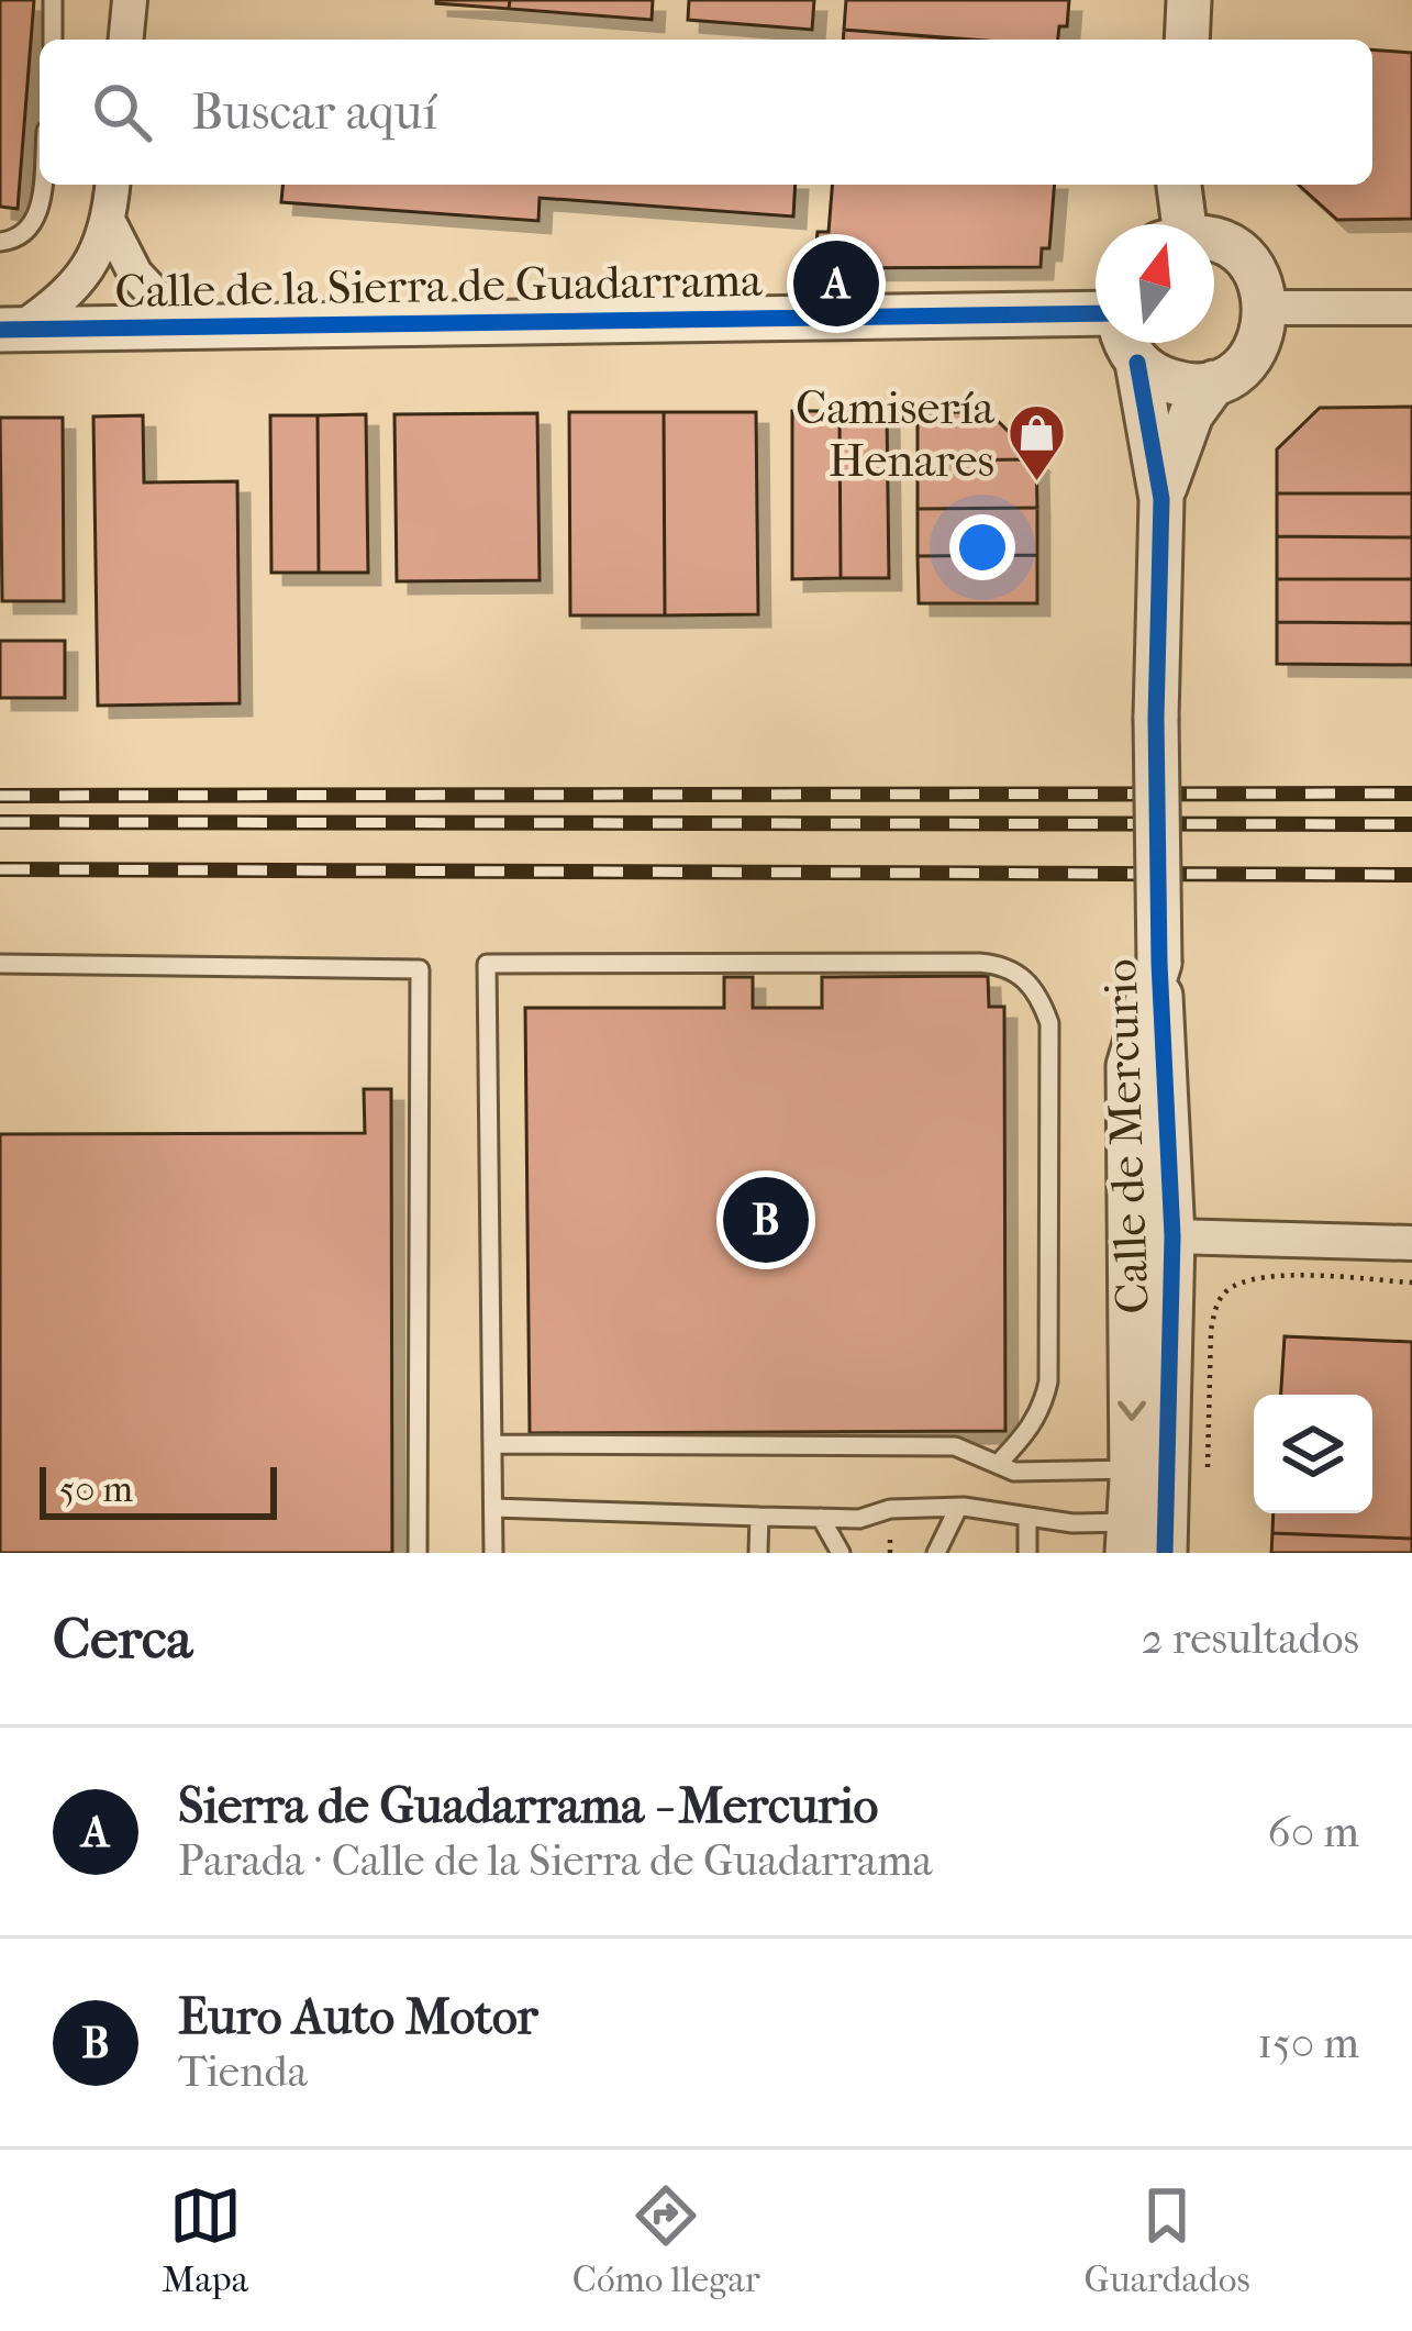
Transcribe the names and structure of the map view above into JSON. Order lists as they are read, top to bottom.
{
  "streets": {
    "street": ["Calle de la Sierra de Guadarrama", "Calle de Mercurio"]
  },
  "places": {
    "shop": ["Camisería Henares"]
  },
  "scale_bar": "50 m",
  "north": "top",
  "page": {
    "search": "Buscar aquí",
    "pins": ["A", "B"],
    "scale": "50 m",
    "heading": ["Cerca", "2 resultados"],
    "list": [
      {
        "mark": "A",
        "name": "Sierra de Guadarrama - Mercurio",
        "note": "Parada · Calle de la Sierra de Guadarrama",
        "value": "60 m"
      },
      {
        "mark": "B",
        "name": "Euro Auto Motor",
        "note": "Tienda",
        "value": "150 m"
      }
    ],
    "nav": ["Mapa", "Cómo llegar", "Guardados"]
  }
}
